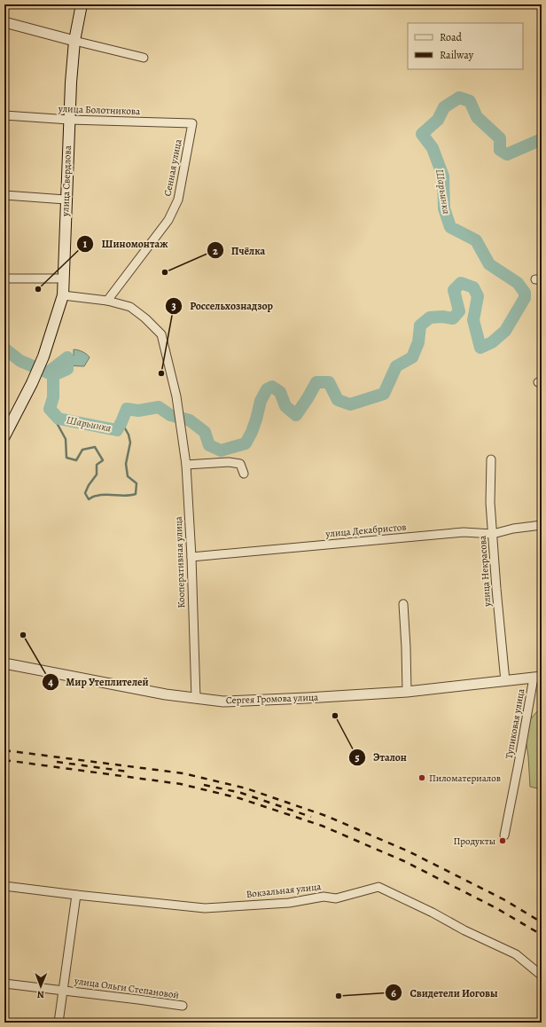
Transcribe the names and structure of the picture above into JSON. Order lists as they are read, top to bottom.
{
  "streets": {
    "main road": ["улица Свердлова"],
    "street": [
      "улица Болотникова",
      "Сенная улица",
      "улица Декабристов",
      "Кооперативная улица",
      "улица Некрасова",
      "Сергея Громова улица",
      "Тупиковая улица",
      "Вокзальная улица",
      "улица Ольги Степановой"
    ]
  },
  "crossings": [
    ["улица Болотникова", "Сенная улица"],
    ["улица Болотникова", "улица Свердлова"],
    ["Сенная улица", "Кооперативная улица"],
    ["улица Свердлова", "Кооперативная улица"],
    ["улица Декабристов", "Кооперативная улица"],
    ["улица Декабристов", "улица Некрасова"],
    ["Кооперативная улица", "Сергея Громова улица"],
    ["улица Некрасова", "Сергея Громова улица"],
    ["Сергея Громова улица", "Тупиковая улица"]
  ],
  "water": ["Шарьинка"],
  "places": [
    "Пчёлка",
    "Шиномонтаж",
    "Россельхознадзор",
    "Мир Утеплителей",
    "Эталон",
    "Пиломатериалов",
    "Продукты",
    "Свидетели Иоговы"
  ],
  "legend": ["Road", "Railway"],
  "north": "bottom"
}
